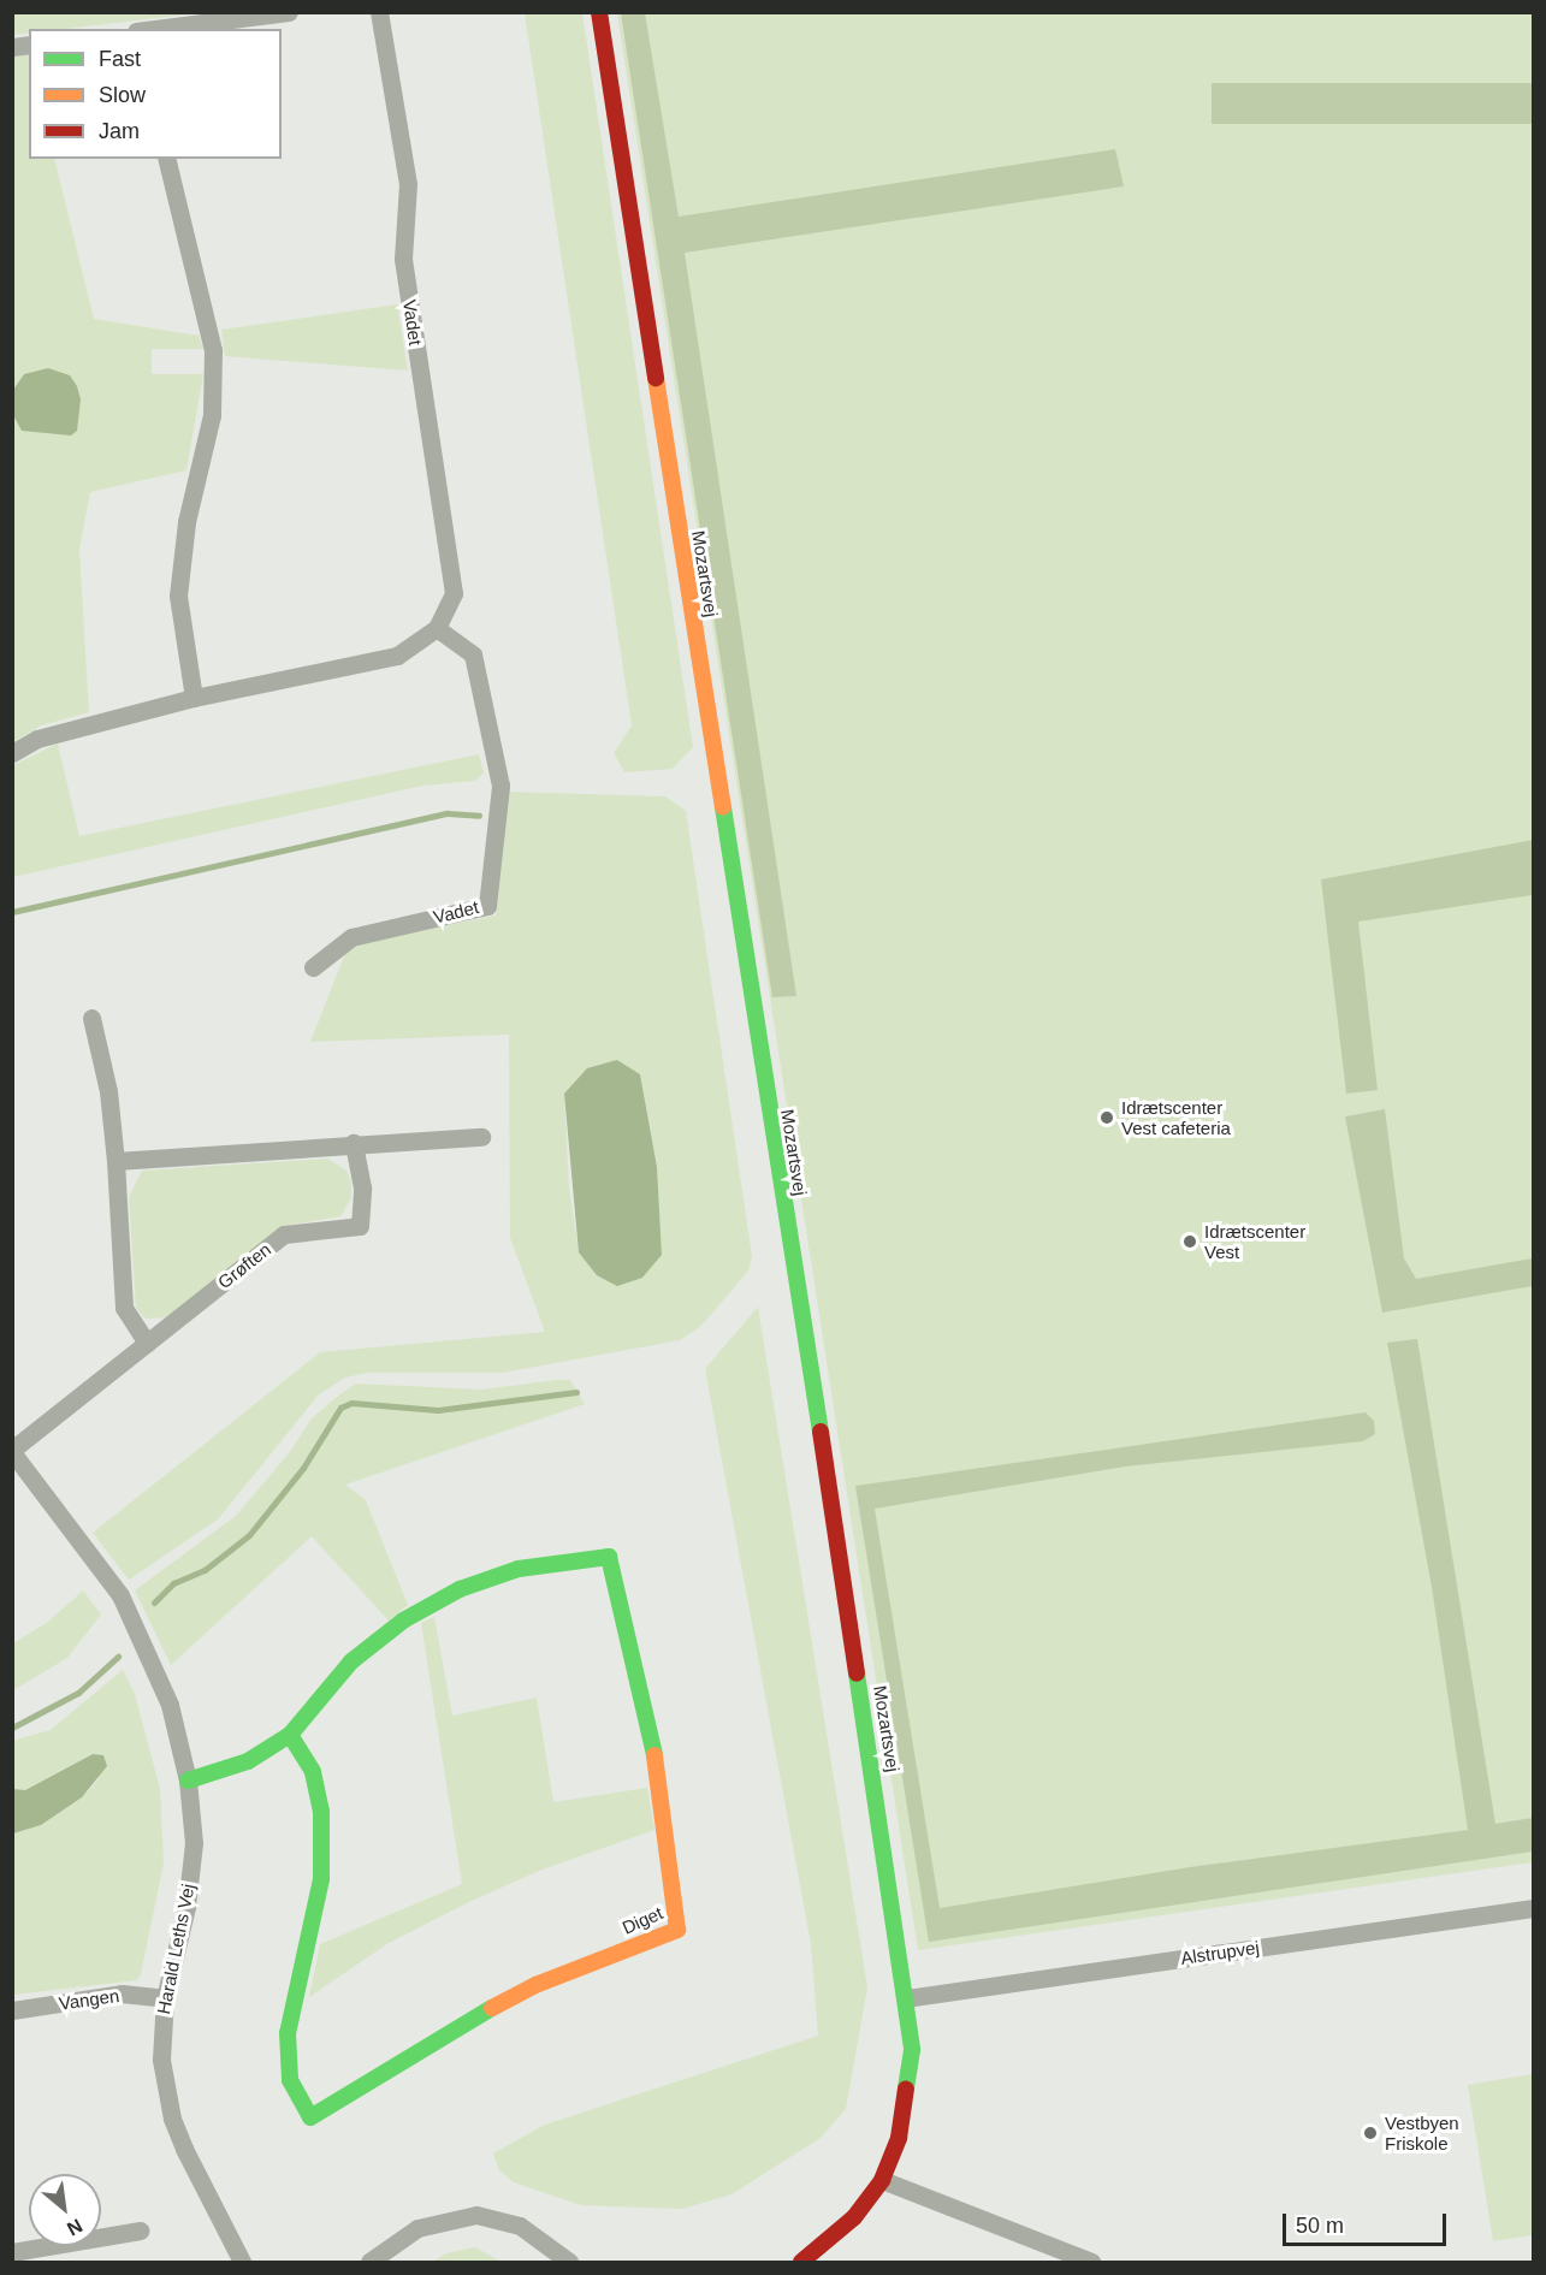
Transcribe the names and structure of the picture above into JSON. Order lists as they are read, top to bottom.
{
  "streets": {
    "street": [
      "Vadet",
      "Mozartsvej",
      "Grøften",
      "Diget",
      "Harald Leths Vej",
      "Alstrupvej",
      "Vangen"
    ]
  },
  "crossings": [
    ["Mozartsvej", "Alstrupvej"],
    ["Grøften", "Harald Leths Vej"],
    ["Diget", "Harald Leths Vej"],
    ["Harald Leths Vej", "Vangen"]
  ],
  "places": ["Idrætscenter Vest cafeteria", "Idrætscenter Vest", "Vestbyen Friskole"],
  "legend": ["Fast", "Slow", "Jam"],
  "scale_bar": "50 m",
  "north": "bottom right"
}
